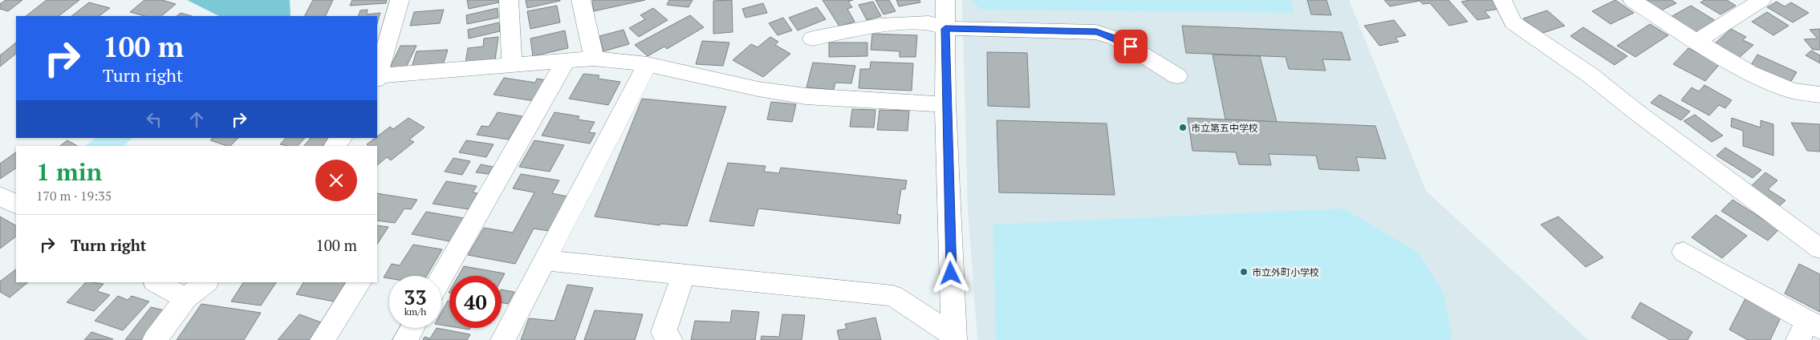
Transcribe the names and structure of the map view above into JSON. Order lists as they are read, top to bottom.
{
  "places": ["市立第五中学校", "市立外町小学校"],
  "page": {
    "turn": ["100 m", "Turn right"],
    "heading": ["1 min", "170 m · 19:35"],
    "list": [
      {
        "name": "Turn right",
        "value": "100 m"
      }
    ],
    "speed": "33 km/h",
    "limit": "40"
  }
}
